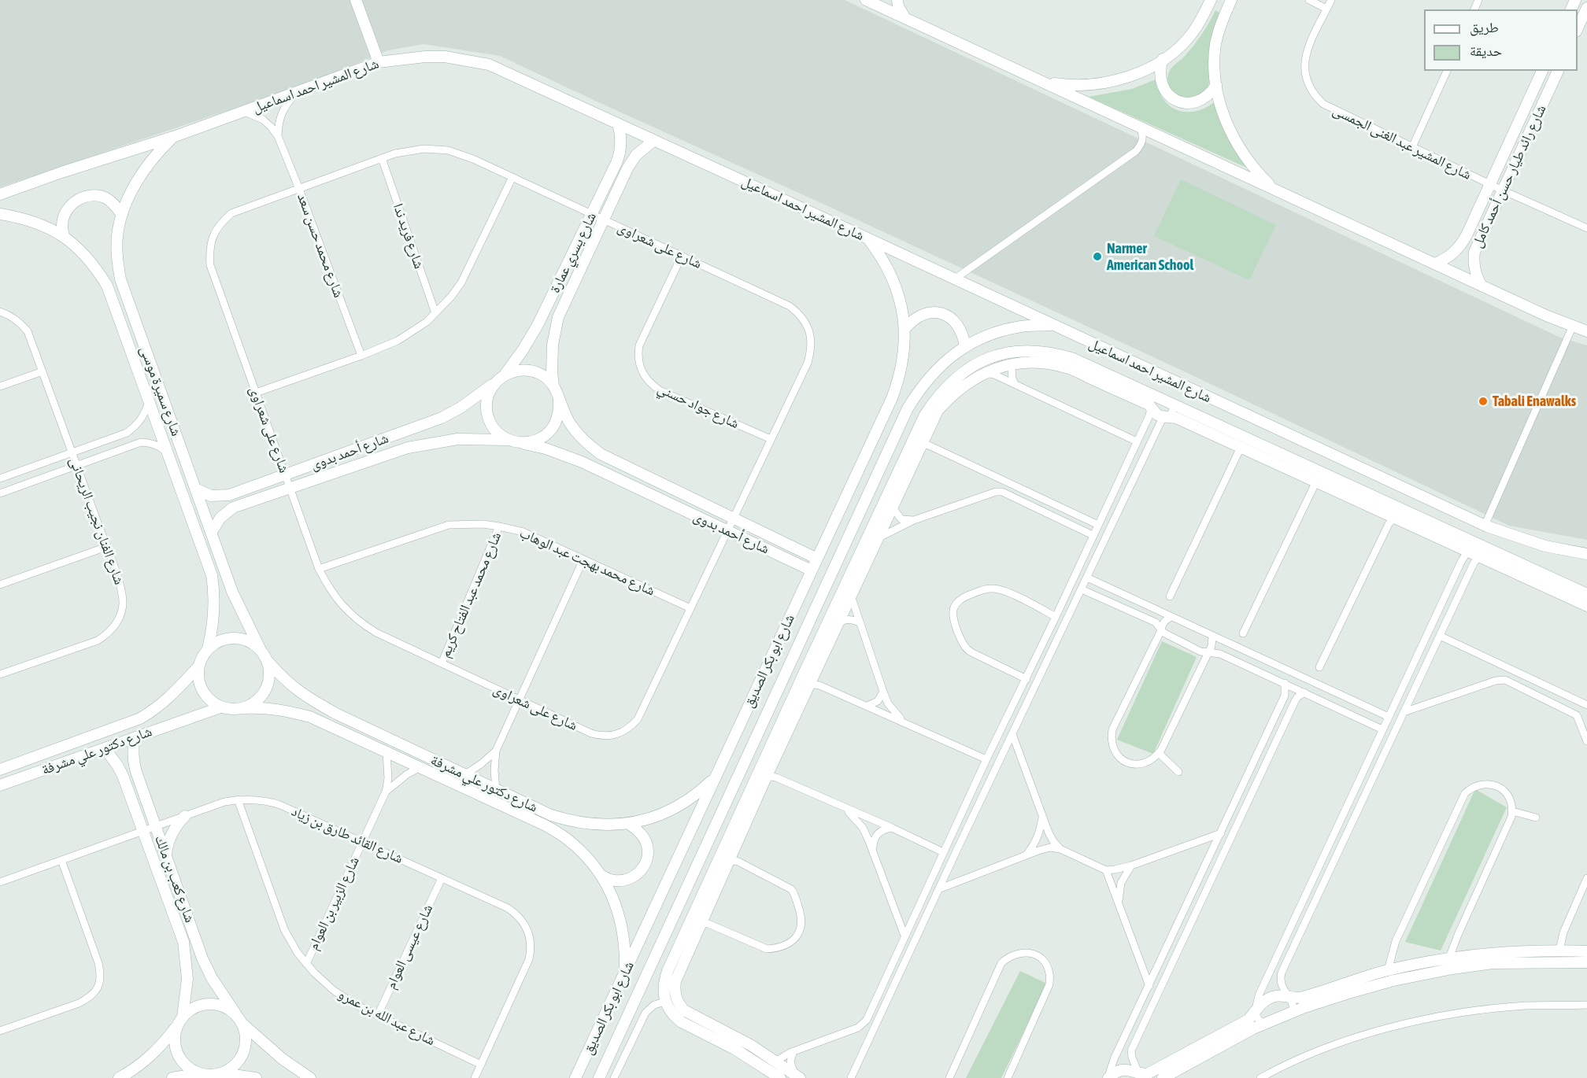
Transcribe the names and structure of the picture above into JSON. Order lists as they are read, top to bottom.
{
  "streets": {
    "street": [
      "شارع المشير احمد اسماعيل",
      "شارع المشير عبد الغنى الجمسى",
      "شارع رائد طيار حسن أحمد كامل",
      "شارع فريد ندا",
      "شارع محمد حسن سعد",
      "شارع على شعراوى",
      "شارع يسري عمارة",
      "شارع سميرة موسى",
      "شارع جواد حسني",
      "شارع أحمد بدوى",
      "شارع الفنان نجيب الريحانى",
      "شارع محمد بهجت عبد الوهاب",
      "شارع محمد عبد الفتاح كريم",
      "شارع ابو بكر الصديق",
      "شارع دكتور علي مشرفة",
      "شارع القائد طارق بن زياد",
      "شارع كعب بن مالك",
      "شارع الزبير بن العوام",
      "شارع عيسى العوام",
      "شارع عبد الله بن عمرو"
    ]
  },
  "crossings": [
    ["شارع المشير احمد اسماعيل", "شارع محمد حسن سعد"],
    ["شارع المشير احمد اسماعيل", "شارع يسري عمارة"],
    ["شارع المشير احمد اسماعيل", "شارع سميرة موسى"],
    ["شارع المشير احمد اسماعيل", "شارع ابو بكر الصديق"],
    ["شارع المشير عبد الغنى الجمسى", "شارع رائد طيار حسن أحمد كامل"],
    ["شارع فريد ندا", "شارع على شعراوى"],
    ["شارع محمد حسن سعد", "شارع على شعراوى"],
    ["شارع على شعراوى", "شارع يسري عمارة"],
    ["شارع على شعراوى", "شارع جواد حسني"],
    ["شارع على شعراوى", "شارع أحمد بدوى"],
    ["شارع على شعراوى", "شارع محمد بهجت عبد الوهاب"],
    ["شارع على شعراوى", "شارع محمد عبد الفتاح كريم"],
    ["شارع يسري عمارة", "شارع أحمد بدوى"],
    ["شارع سميرة موسى", "شارع أحمد بدوى"],
    ["شارع سميرة موسى", "شارع دكتور علي مشرفة"],
    ["شارع أحمد بدوى", "شارع ابو بكر الصديق"],
    ["شارع محمد بهجت عبد الوهاب", "شارع محمد عبد الفتاح كريم"],
    ["شارع ابو بكر الصديق", "شارع دكتور علي مشرفة"],
    ["شارع دكتور علي مشرفة", "شارع كعب بن مالك"],
    ["شارع دكتور علي مشرفة", "شارع الزبير بن العوام"],
    ["شارع القائد طارق بن زياد", "شارع كعب بن مالك"],
    ["شارع القائد طارق بن زياد", "شارع الزبير بن العوام"],
    ["شارع القائد طارق بن زياد", "شارع عيسى العوام"],
    ["شارع القائد طارق بن زياد", "شارع عبد الله بن عمرو"],
    ["شارع الزبير بن العوام", "شارع عبد الله بن عمرو"],
    ["شارع عيسى العوام", "شارع عبد الله بن عمرو"]
  ],
  "places": ["Narmer American School", "Tabali Enawalks"],
  "legend": ["طريق", "حديقة"]
}
